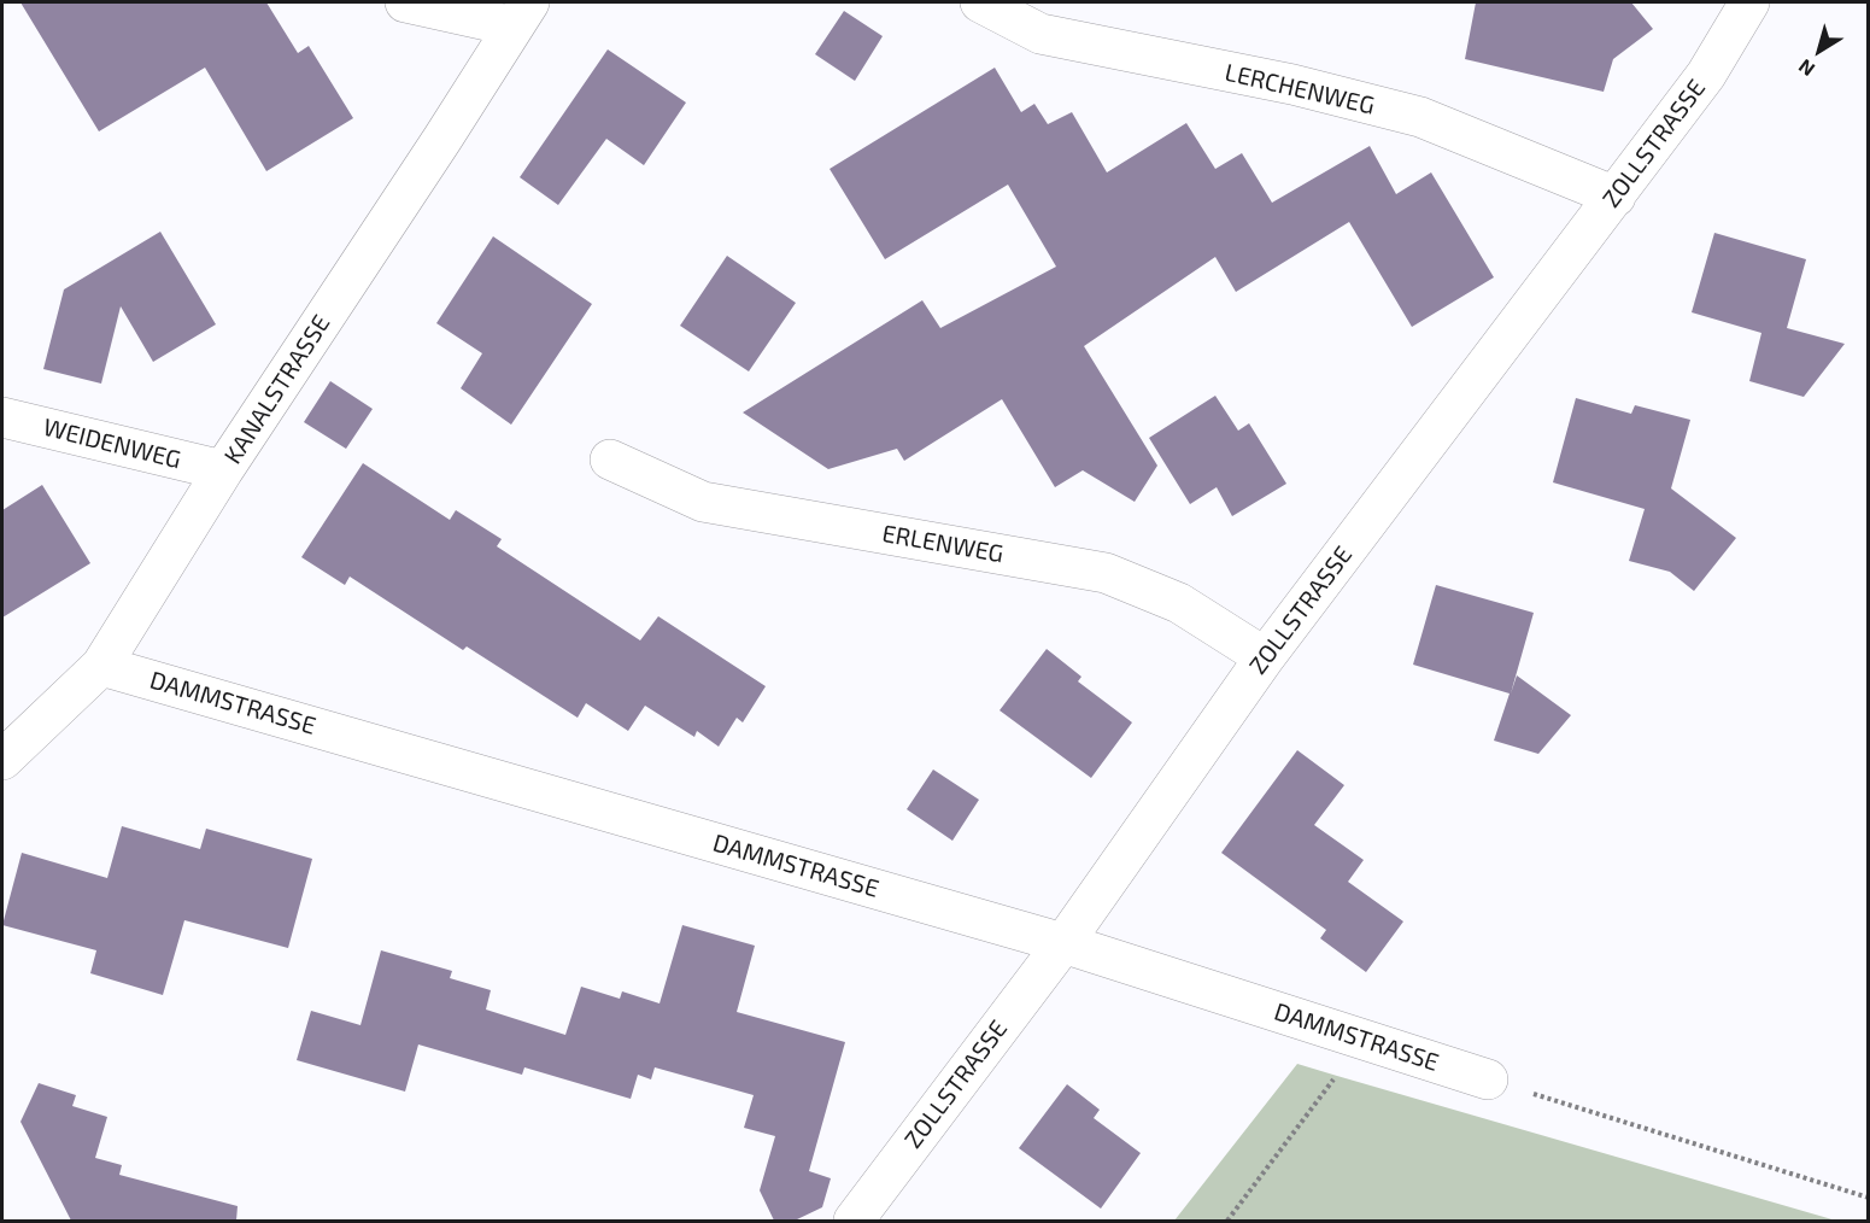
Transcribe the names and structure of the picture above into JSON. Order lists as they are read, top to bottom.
{
  "streets": {
    "street": [
      "LERCHENWEG",
      "ZOLLSTRASSE",
      "KANALSTRASSE",
      "WEIDENWEG",
      "ERLENWEG",
      "DAMMSTRASSE"
    ]
  },
  "crossings": [
    ["LERCHENWEG", "ZOLLSTRASSE"],
    ["ZOLLSTRASSE", "ERLENWEG"],
    ["ZOLLSTRASSE", "DAMMSTRASSE"],
    ["KANALSTRASSE", "WEIDENWEG"],
    ["KANALSTRASSE", "DAMMSTRASSE"]
  ],
  "north": "bottom left"
}
